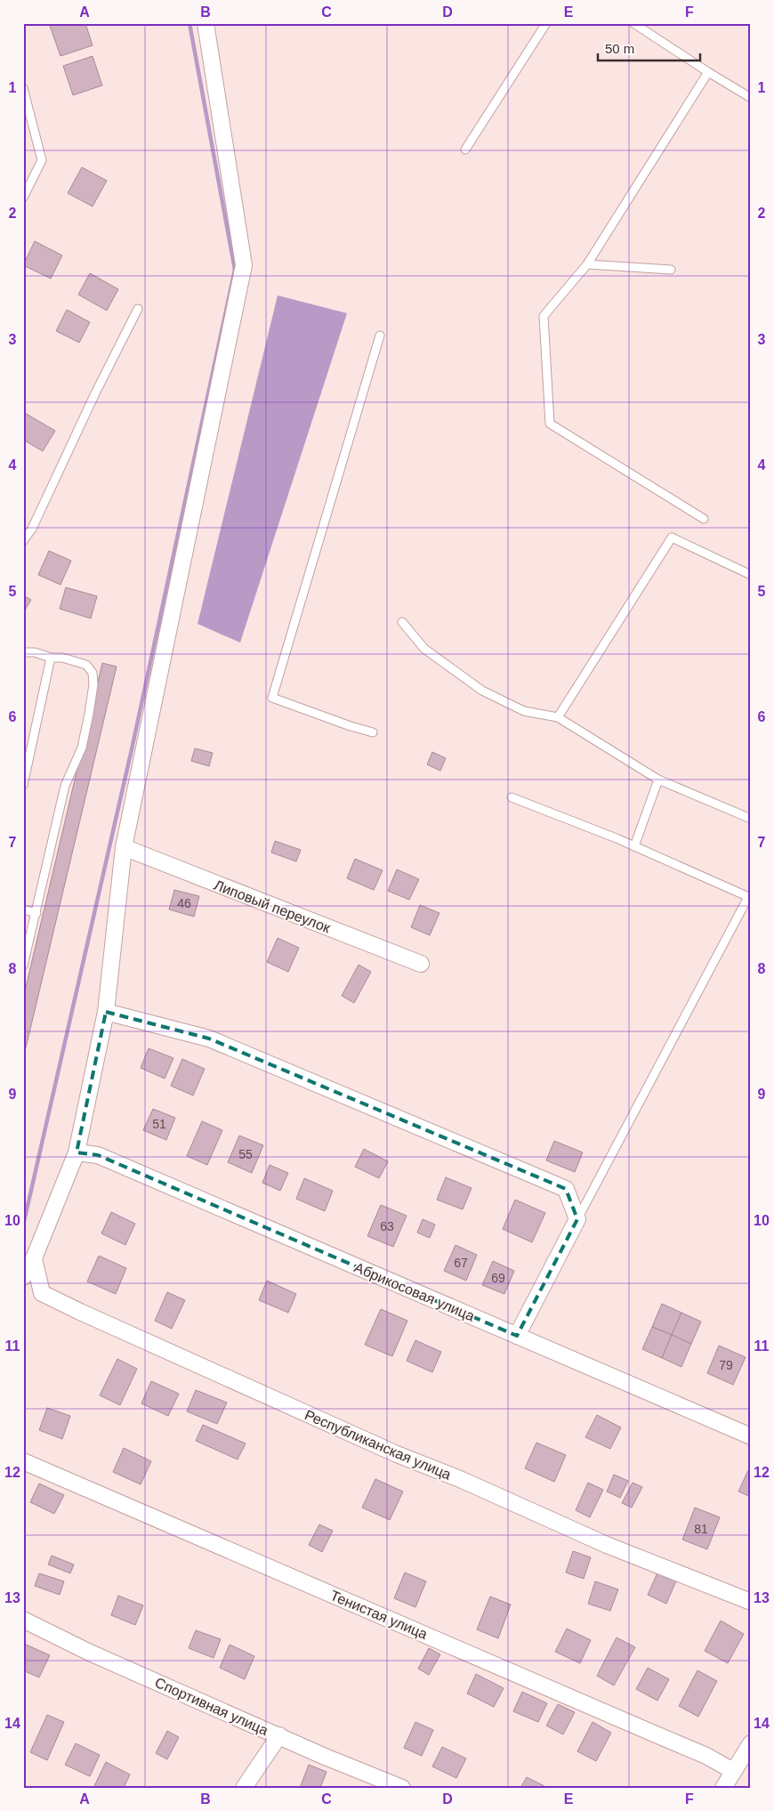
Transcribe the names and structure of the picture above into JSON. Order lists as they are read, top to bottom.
{
  "streets": {
    "street": [
      "Липовый переулок",
      "Абрикосовая улица",
      "Республиканская улица",
      "Тенистая улица",
      "Спортивная улица"
    ]
  },
  "house_numbers": [
    "46",
    "51",
    "55",
    "63",
    "67",
    "69",
    "79",
    "81"
  ],
  "scale_bar": "50 m",
  "grid": {
    "columns": [
      "A",
      "B",
      "C",
      "D",
      "E",
      "F"
    ],
    "rows": [
      "1",
      "2",
      "3",
      "4",
      "5",
      "6",
      "7",
      "8",
      "9",
      "10",
      "11",
      "12",
      "13",
      "14"
    ]
  }
}
